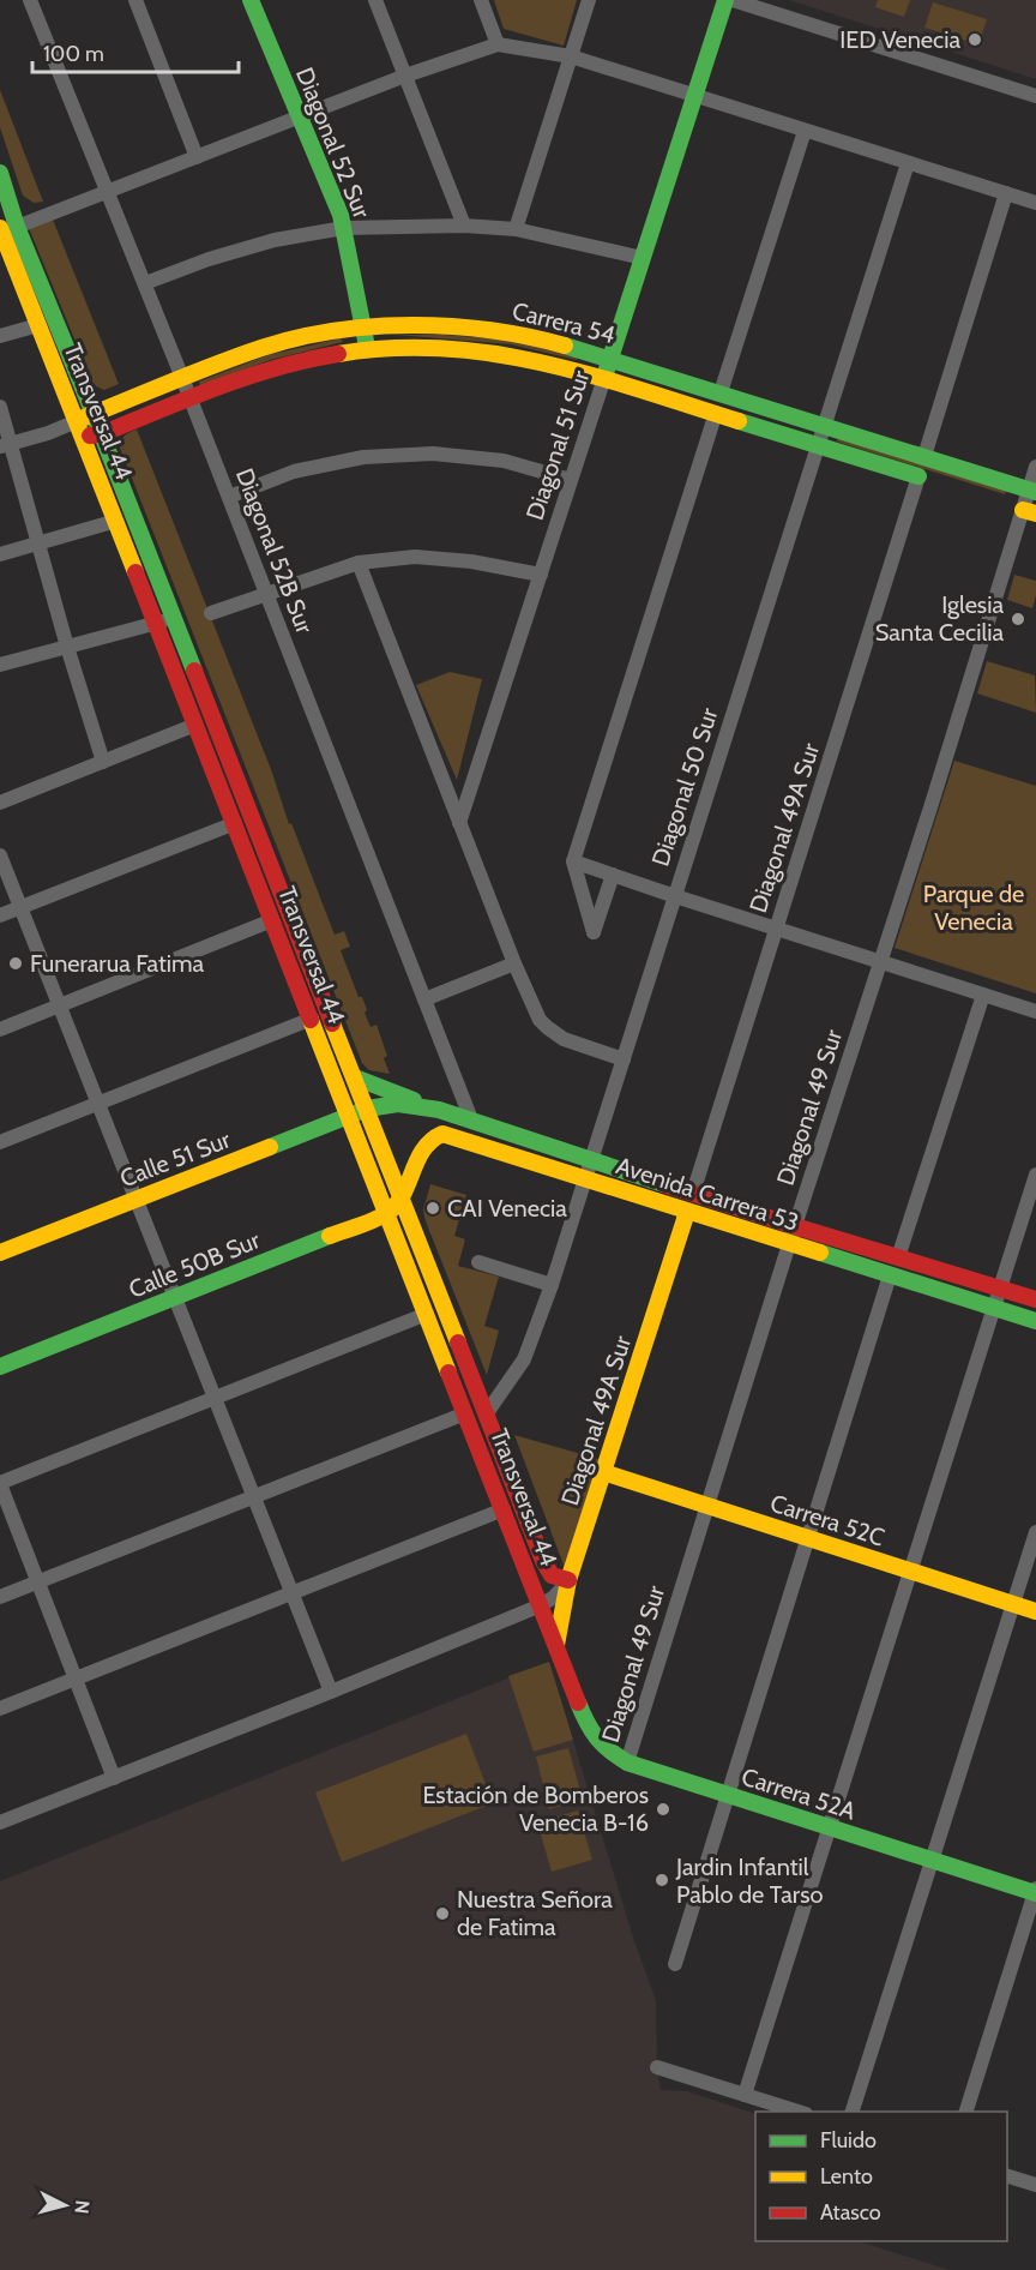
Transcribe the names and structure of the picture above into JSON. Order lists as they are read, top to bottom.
{
  "streets": {
    "street": [
      "Diagonal 52 Sur",
      "Carrera 54",
      "Transversal 44",
      "Diagonal 51 Sur",
      "Diagonal 52B Sur",
      "Diagonal 50 Sur",
      "Diagonal 49A Sur",
      "Diagonal 49 Sur",
      "Calle 51 Sur",
      "Avenida Carrera 53",
      "Calle 50B Sur",
      "Carrera 52C",
      "Carrera 52A"
    ]
  },
  "crossings": [
    ["Diagonal 52 Sur", "Carrera 54"],
    ["Carrera 54", "Transversal 44"],
    ["Carrera 54", "Diagonal 51 Sur"],
    ["Carrera 54", "Diagonal 52B Sur"],
    ["Carrera 54", "Diagonal 50 Sur"],
    ["Carrera 54", "Diagonal 49A Sur"],
    ["Carrera 54", "Diagonal 49 Sur"],
    ["Transversal 44", "Diagonal 50 Sur"],
    ["Transversal 44", "Diagonal 49A Sur"],
    ["Transversal 44", "Calle 51 Sur"],
    ["Transversal 44", "Avenida Carrera 53"],
    ["Transversal 44", "Calle 50B Sur"],
    ["Transversal 44", "Carrera 52A"],
    ["Diagonal 52B Sur", "Avenida Carrera 53"],
    ["Diagonal 50 Sur", "Avenida Carrera 53"],
    ["Diagonal 49A Sur", "Avenida Carrera 53"],
    ["Diagonal 49A Sur", "Carrera 52C"],
    ["Diagonal 49 Sur", "Avenida Carrera 53"],
    ["Diagonal 49 Sur", "Carrera 52C"],
    ["Diagonal 49 Sur", "Carrera 52A"],
    ["Calle 51 Sur", "Avenida Carrera 53"],
    ["Avenida Carrera 53", "Calle 50B Sur"]
  ],
  "parks": ["Parque de Venecia"],
  "places": [
    "IED Venecia",
    "Iglesia Santa Cecilia",
    "Funerarua Fatima",
    "CAI Venecia",
    "Estación de Bomberos Venecia B-16",
    "Jardin Infantil Pablo de Tarso",
    "Nuestra Señora de Fatima"
  ],
  "legend": ["Fluido", "Lento", "Atasco"],
  "scale_bar": "100 m",
  "north": "right"
}
